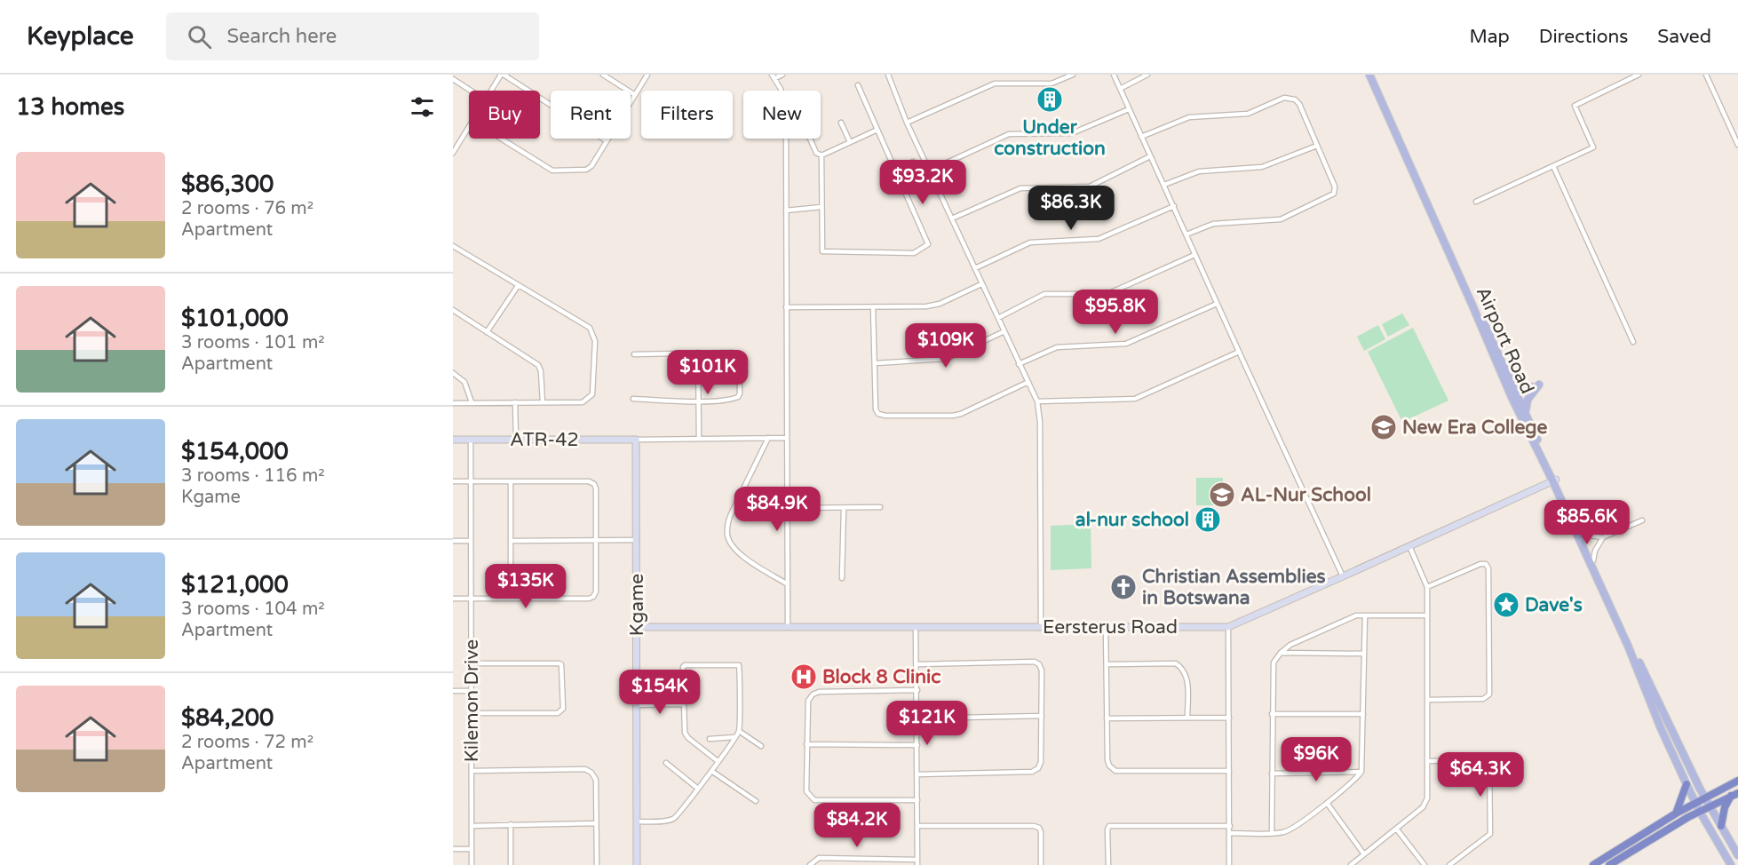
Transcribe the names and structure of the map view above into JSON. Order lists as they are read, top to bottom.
{
  "streets": {
    "main road": ["Airport Road"],
    "street": [
      "ATR-42",
      "Kgame",
      "Eersterus Road",
      "Kilemon Drive"
    ]
  },
  "crossings": [
    ["Airport Road", "Eersterus Road"],
    ["ATR-42", "Kgame"],
    ["ATR-42", "Kilemon Drive"],
    ["Kgame", "Eersterus Road"]
  ],
  "places": {
    "building": ["Under construction", "al-nur school"],
    "school or university": ["New Era College", "AL-Nur School"],
    "church": ["Christian Assemblies in Botswana"],
    "place": ["Dave's"],
    "hospital": ["Block 8 Clinic"]
  },
  "page": {
    "header": "Keyplace",
    "search": "Search here",
    "nav": ["Map", "Directions", "Saved"],
    "heading": "13 homes",
    "chip": [
      "Buy",
      "Rent",
      "Filters",
      "New"
    ],
    "list": [
      {
        "name": "$86,300",
        "note": "2 rooms · 76 m² · Apartment"
      },
      {
        "name": "$101,000",
        "note": "3 rooms · 101 m² · Apartment"
      },
      {
        "name": "$154,000",
        "note": "3 rooms · 116 m² · Kgame"
      },
      {
        "name": "$121,000",
        "note": "3 rooms · 104 m² · Apartment"
      },
      {
        "name": "$84,200",
        "note": "2 rooms · 72 m² · Apartment"
      }
    ],
    "price": [
      "$93.2K",
      "$86.3K",
      "$95.8K",
      "$109K",
      "$101K",
      "$84.9K",
      "$85.6K",
      "$135K",
      "$154K",
      "$121K",
      "$96K",
      "$64.3K",
      "$84.2K"
    ]
  }
}
